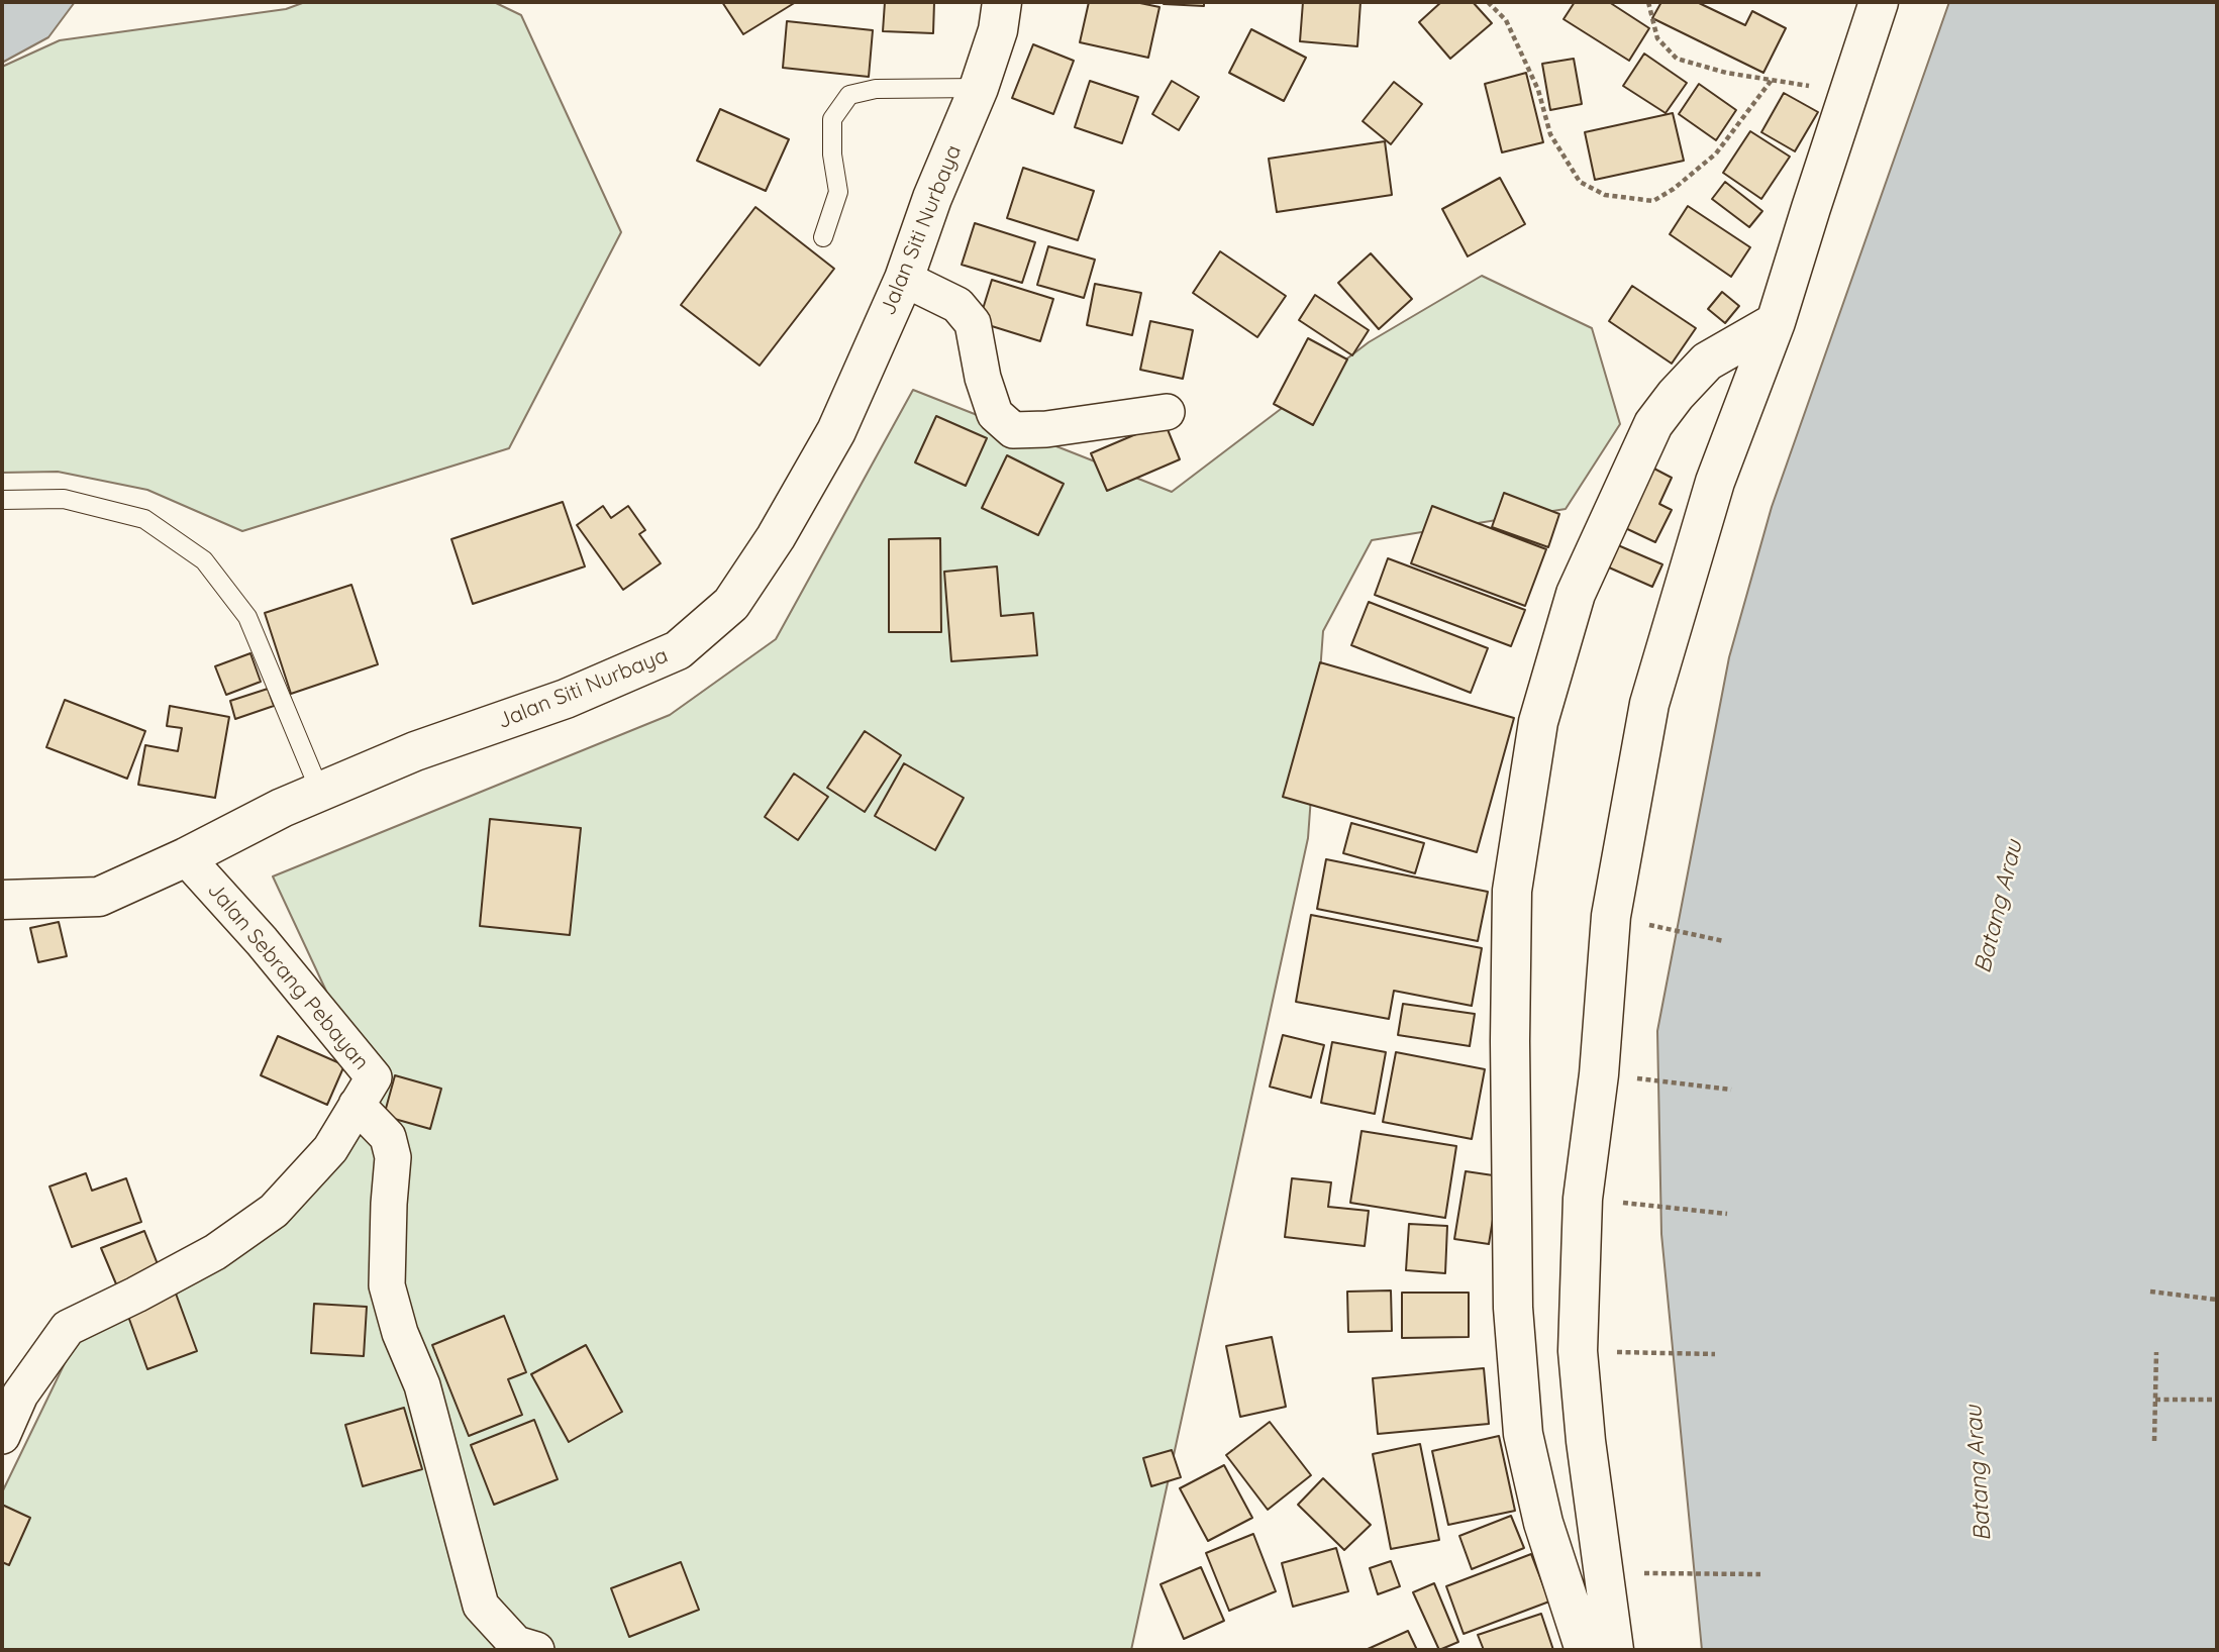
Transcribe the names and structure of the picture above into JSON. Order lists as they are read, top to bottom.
{
  "streets": {
    "street": ["Jalan Siti Nurbaya", "Jalan Sebrang Pebayan"]
  },
  "crossings": [
    ["Jalan Siti Nurbaya", "Jalan Sebrang Pebayan"]
  ],
  "water": ["Batang Arau"]
}
